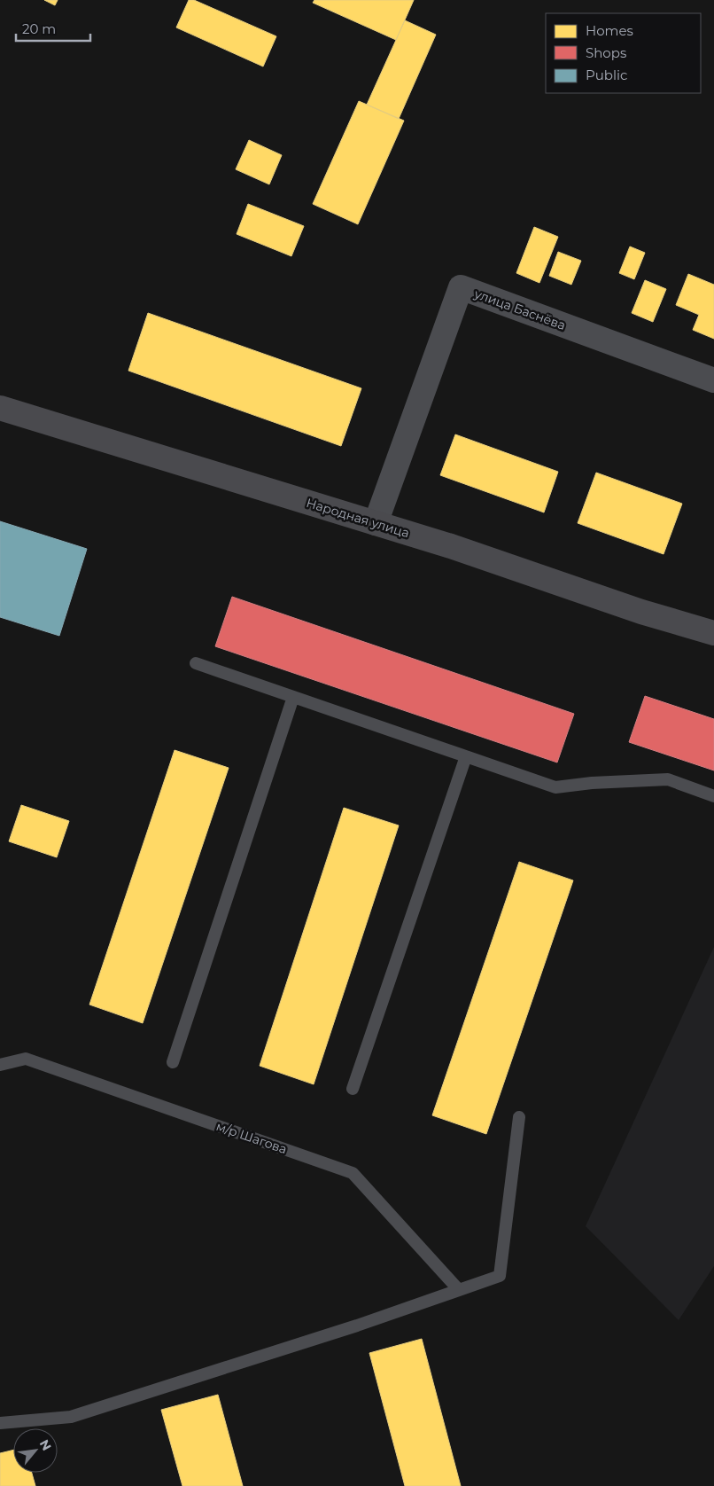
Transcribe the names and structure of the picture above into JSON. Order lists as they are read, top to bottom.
{
  "streets": {
    "street": ["улица Баснёва", "Народная улица"],
    "lane": ["м/р Шагова"]
  },
  "crossings": [
    ["улица Баснёва", "Народная улица"]
  ],
  "legend": ["Homes", "Shops", "Public"],
  "scale_bar": "20 m",
  "north": "top right"
}
